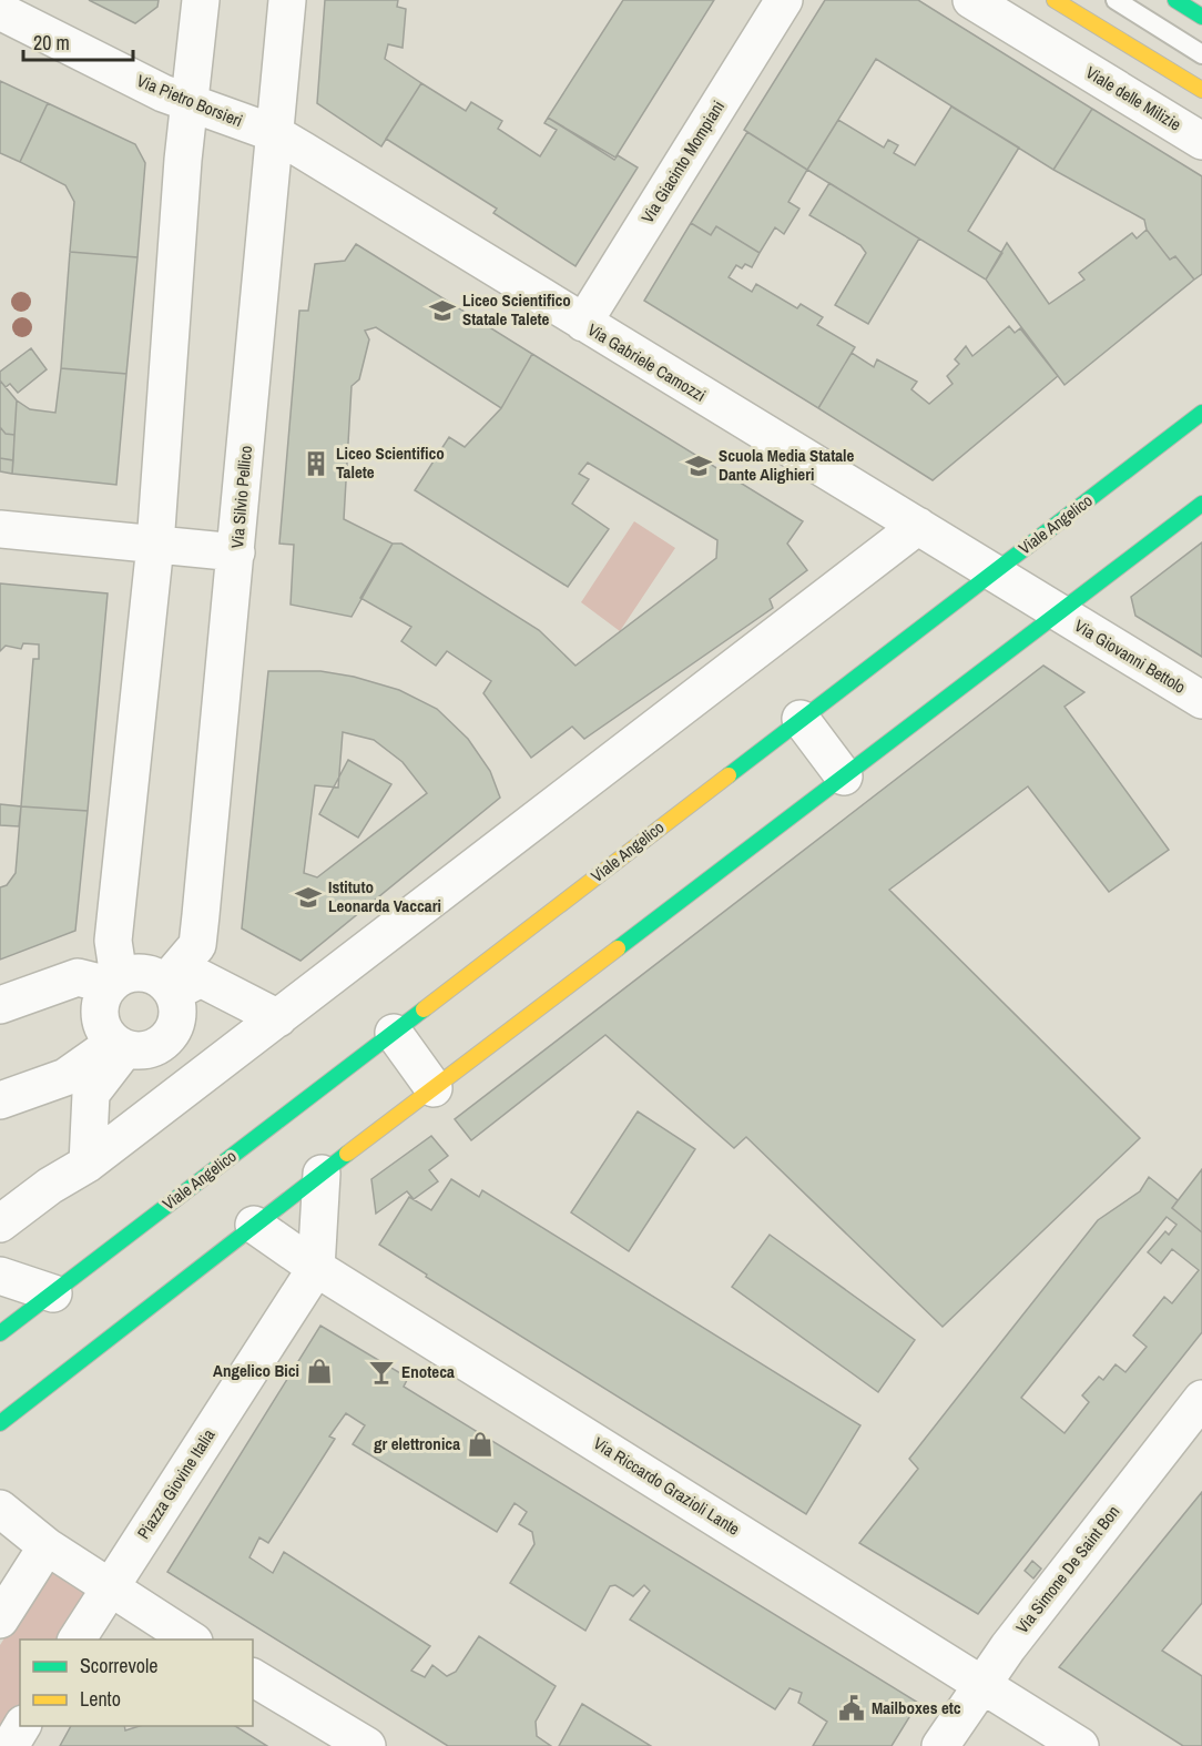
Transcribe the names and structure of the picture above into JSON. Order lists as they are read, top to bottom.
{
  "streets": {
    "street": [
      "Viale delle Milizie",
      "Via Pietro Borsieri",
      "Via Giacinto Mompiani",
      "Via Gabriele Camozzi",
      "Via Silvio Pellico",
      "Viale Angelico",
      "Via Giovanni Bettolo",
      "Piazza Giovine Italia",
      "Via Riccardo Grazioli Lante",
      "Via Simone De Saint Bon"
    ]
  },
  "crossings": [
    ["Via Pietro Borsieri", "Via Gabriele Camozzi"],
    ["Via Pietro Borsieri", "Via Silvio Pellico"],
    ["Via Giacinto Mompiani", "Via Gabriele Camozzi"],
    ["Via Gabriele Camozzi", "Via Silvio Pellico"],
    ["Via Gabriele Camozzi", "Viale Angelico"],
    ["Via Gabriele Camozzi", "Via Giovanni Bettolo"],
    ["Viale Angelico", "Via Giovanni Bettolo"],
    ["Piazza Giovine Italia", "Via Riccardo Grazioli Lante"],
    ["Via Riccardo Grazioli Lante", "Via Simone De Saint Bon"]
  ],
  "places": {
    "school or university": ["Liceo Scientifico Statale Talete", "Scuola Media Statale Dante Alighieri", "Istituto Leonarda Vaccari"],
    "building": ["Liceo Scientifico Talete"],
    "shop": ["Angelico Bici", "gr elettronica"],
    "bar": ["Enoteca"],
    "public building": ["Mailboxes etc"]
  },
  "legend": ["Scorrevole", "Lento"],
  "scale_bar": "20 m"
}
